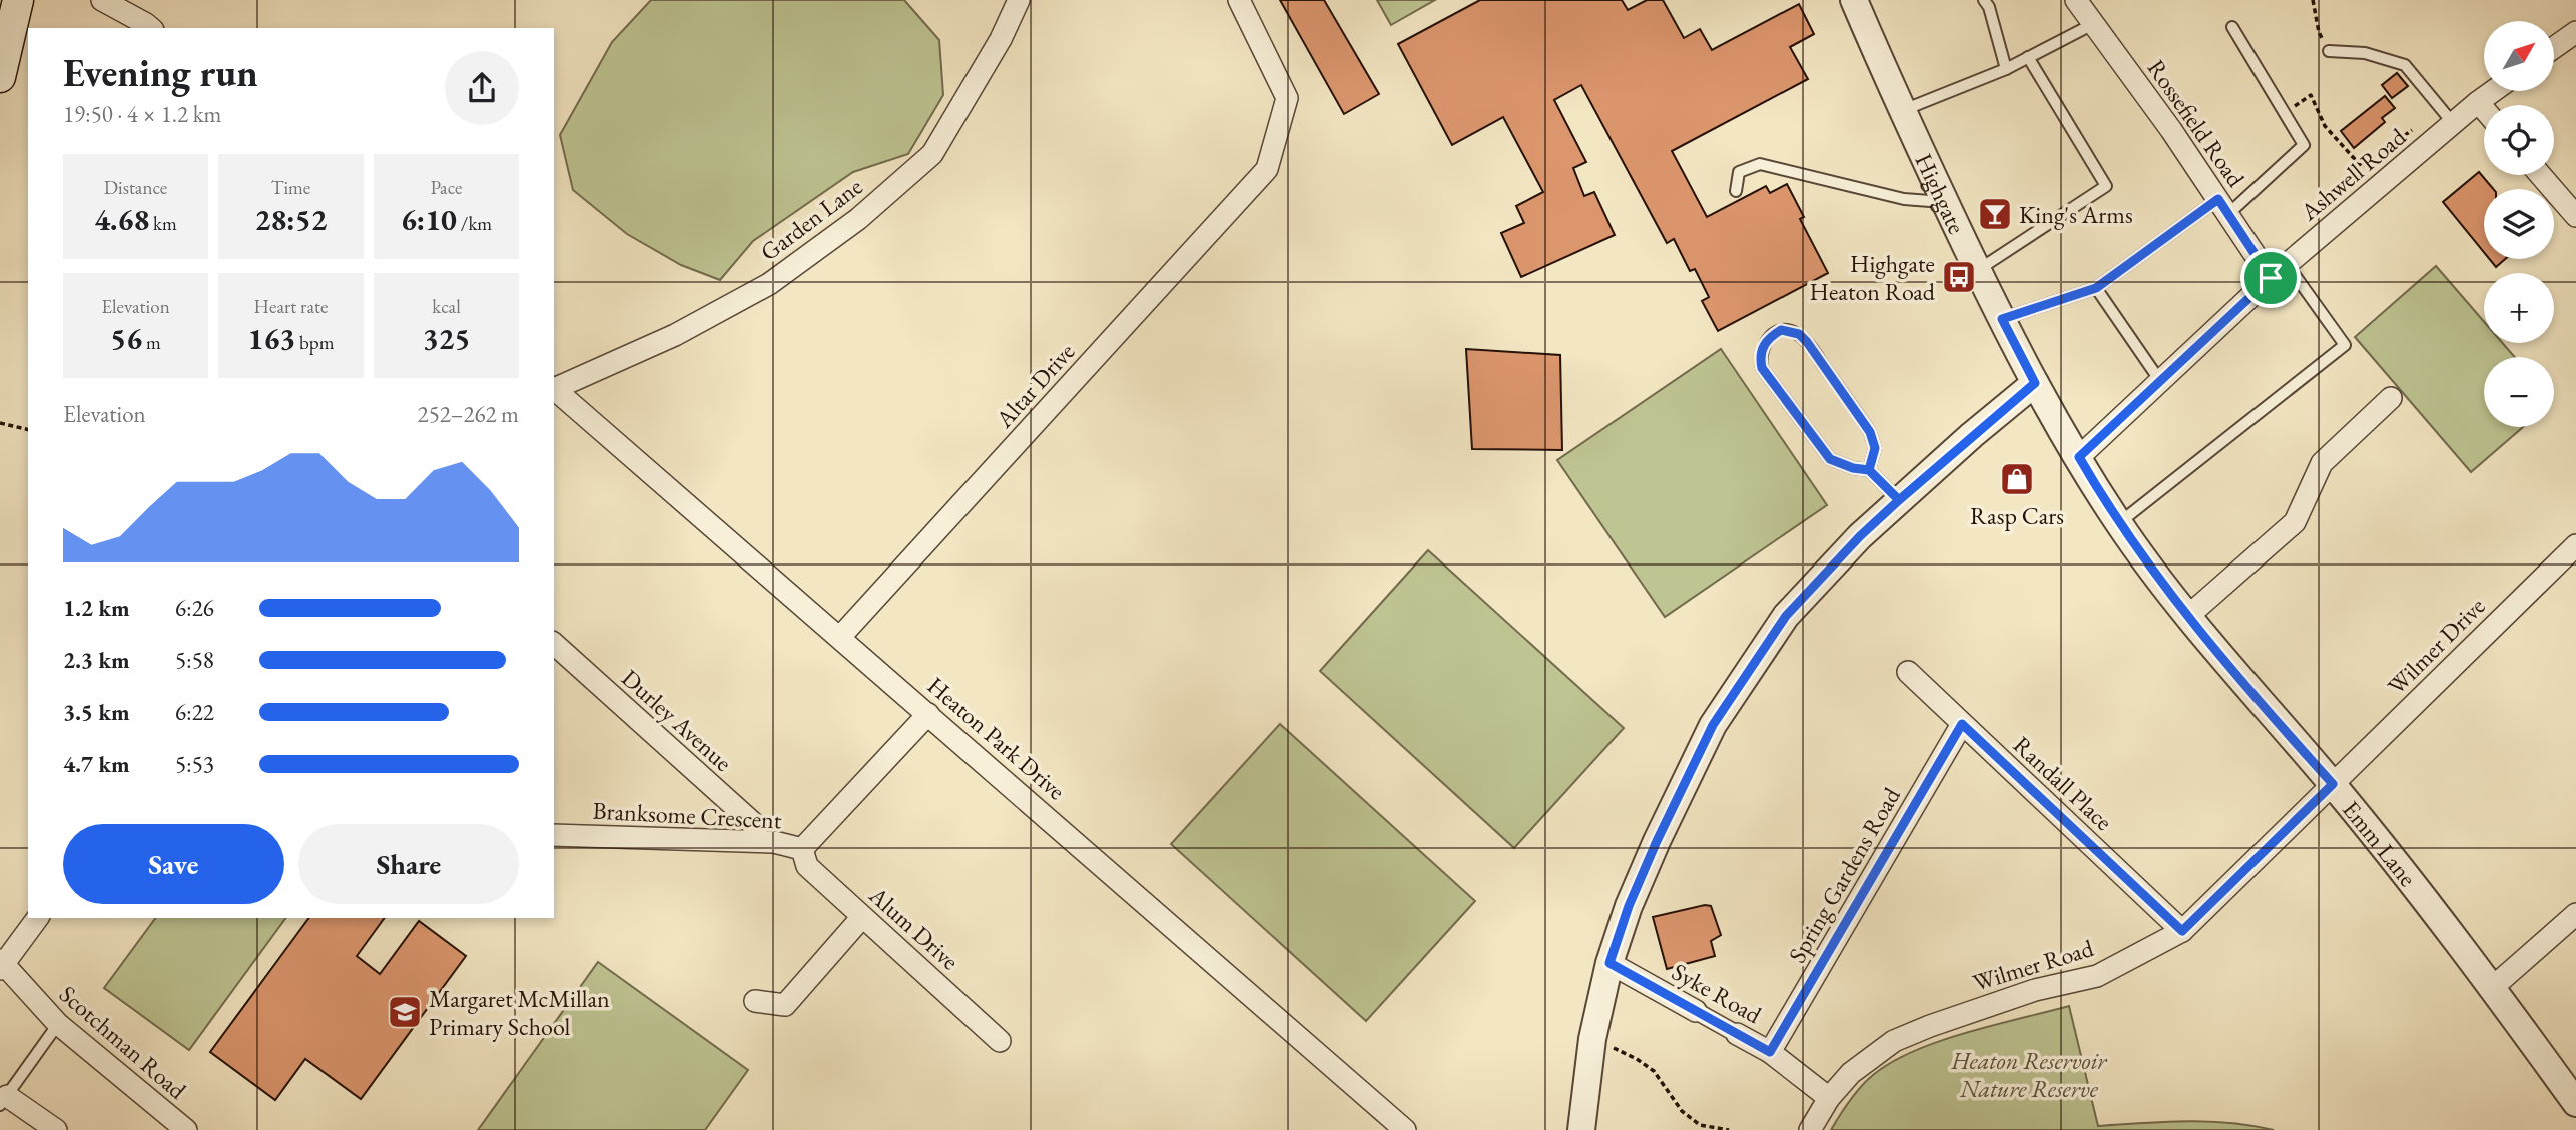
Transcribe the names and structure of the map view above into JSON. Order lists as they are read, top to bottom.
{
  "streets": {
    "street": [
      "Rossefield Road",
      "Ashwell Road",
      "Highgate",
      "Garden Lane",
      "Altar Drive",
      "Wilmer Drive",
      "Durley Avenue",
      "Heaton Park Drive",
      "Randall Place",
      "Branksome Crescent",
      "Emm Lane",
      "Spring Gardens Road",
      "Alum Drive",
      "Wilmer Road",
      "Syke Road",
      "Scotchman Road"
    ]
  },
  "crossings": [
    ["Rossefield Road", "Ashwell Road"],
    ["Ashwell Road", "Emm Lane"],
    ["Highgate", "Emm Lane"],
    ["Altar Drive", "Heaton Park Drive"],
    ["Wilmer Drive", "Emm Lane"],
    ["Wilmer Drive", "Wilmer Road"],
    ["Durley Avenue", "Branksome Crescent"],
    ["Heaton Park Drive", "Branksome Crescent"],
    ["Randall Place", "Spring Gardens Road"],
    ["Randall Place", "Wilmer Road"],
    ["Branksome Crescent", "Alum Drive"],
    ["Emm Lane", "Wilmer Road"],
    ["Spring Gardens Road", "Syke Road"],
    ["Wilmer Road", "Syke Road"]
  ],
  "parks": ["Heaton Reservoir Nature Reserve"],
  "places": {
    "bar": ["King's Arms"],
    "bus stop": ["Highgate Heaton Road"],
    "shop": ["Rasp Cars"],
    "school or university": ["Margaret McMillan Primary School"]
  },
  "north": "top right",
  "page": {
    "map_buttons": ["+", "−"],
    "heading": ["Evening run", "19:50 · 4 × 1.2 km"],
    "stats": [
      ["Distance", "4.68 km"],
      ["Time", "28:52"],
      ["Pace", "6:10 /km"],
      ["Elevation", "56 m"],
      ["Heart rate", "163 bpm"],
      ["kcal", "325"]
    ],
    "chart": ["Elevation", "252–262 m"],
    "list": [
      {
        "name": "1.2 km",
        "note": "6:26"
      },
      {
        "name": "2.3 km",
        "note": "5:58"
      },
      {
        "name": "3.5 km",
        "note": "6:22"
      },
      {
        "name": "4.7 km",
        "note": "5:53"
      }
    ],
    "buttons": ["Save", "Share"]
  }
}
